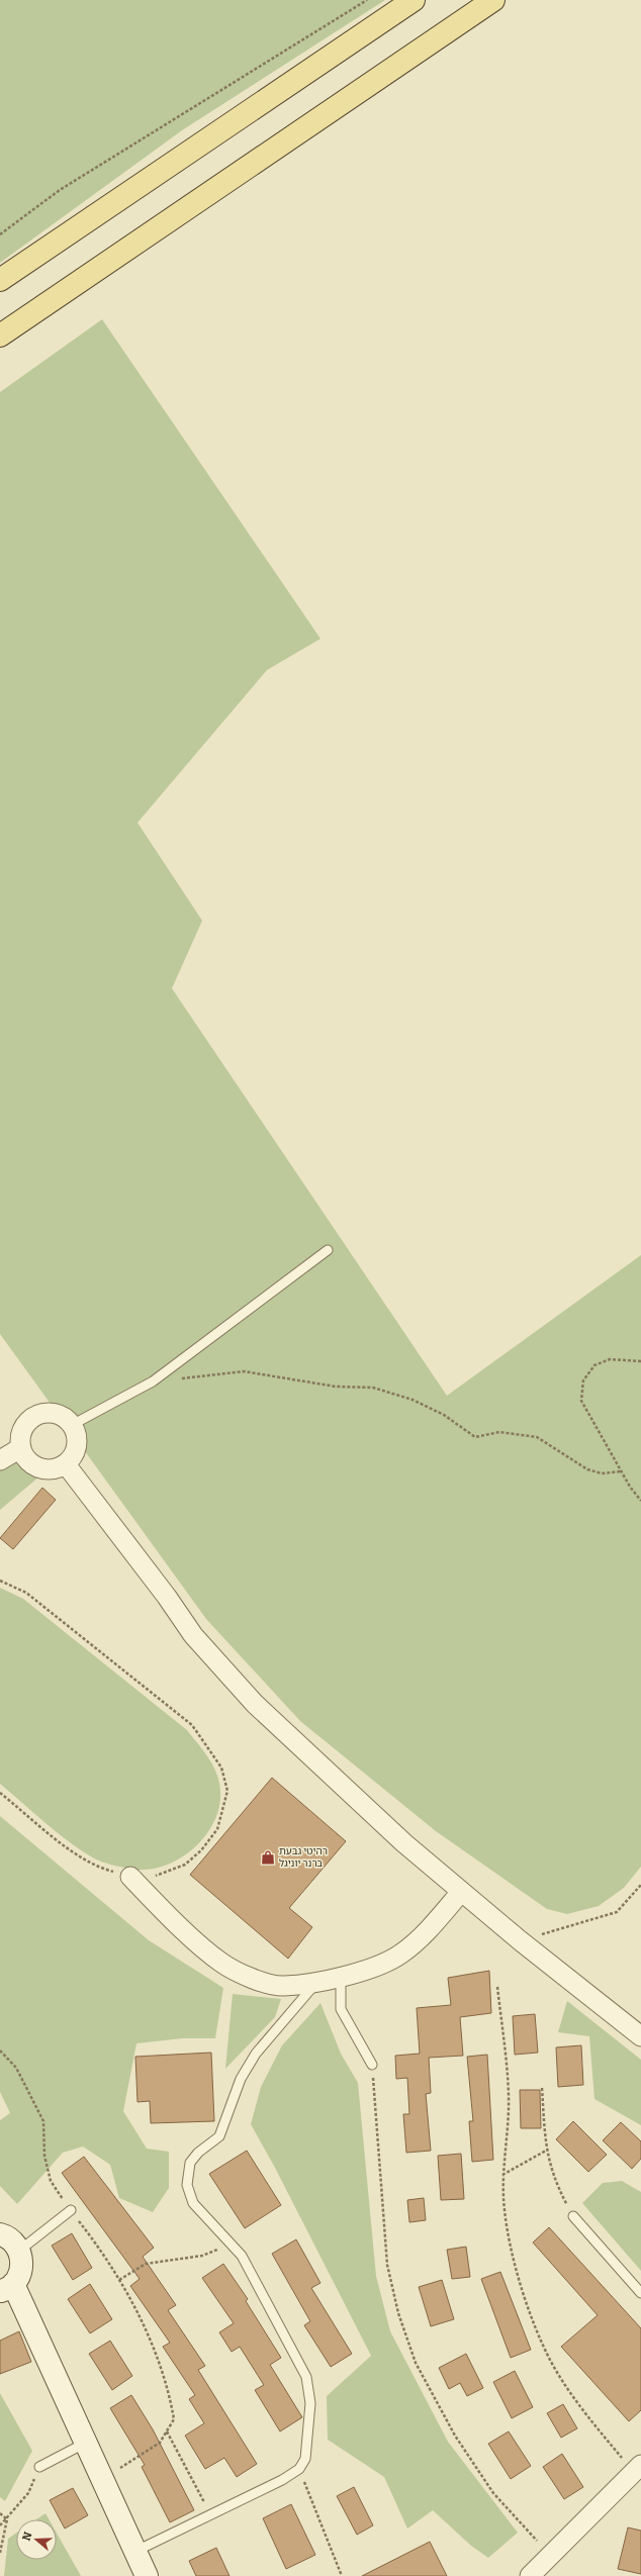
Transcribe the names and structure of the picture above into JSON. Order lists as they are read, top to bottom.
{
  "places": {
    "shop": ["רהיטי גבעת ברנר יוניגל"]
  },
  "north": "left"
}
